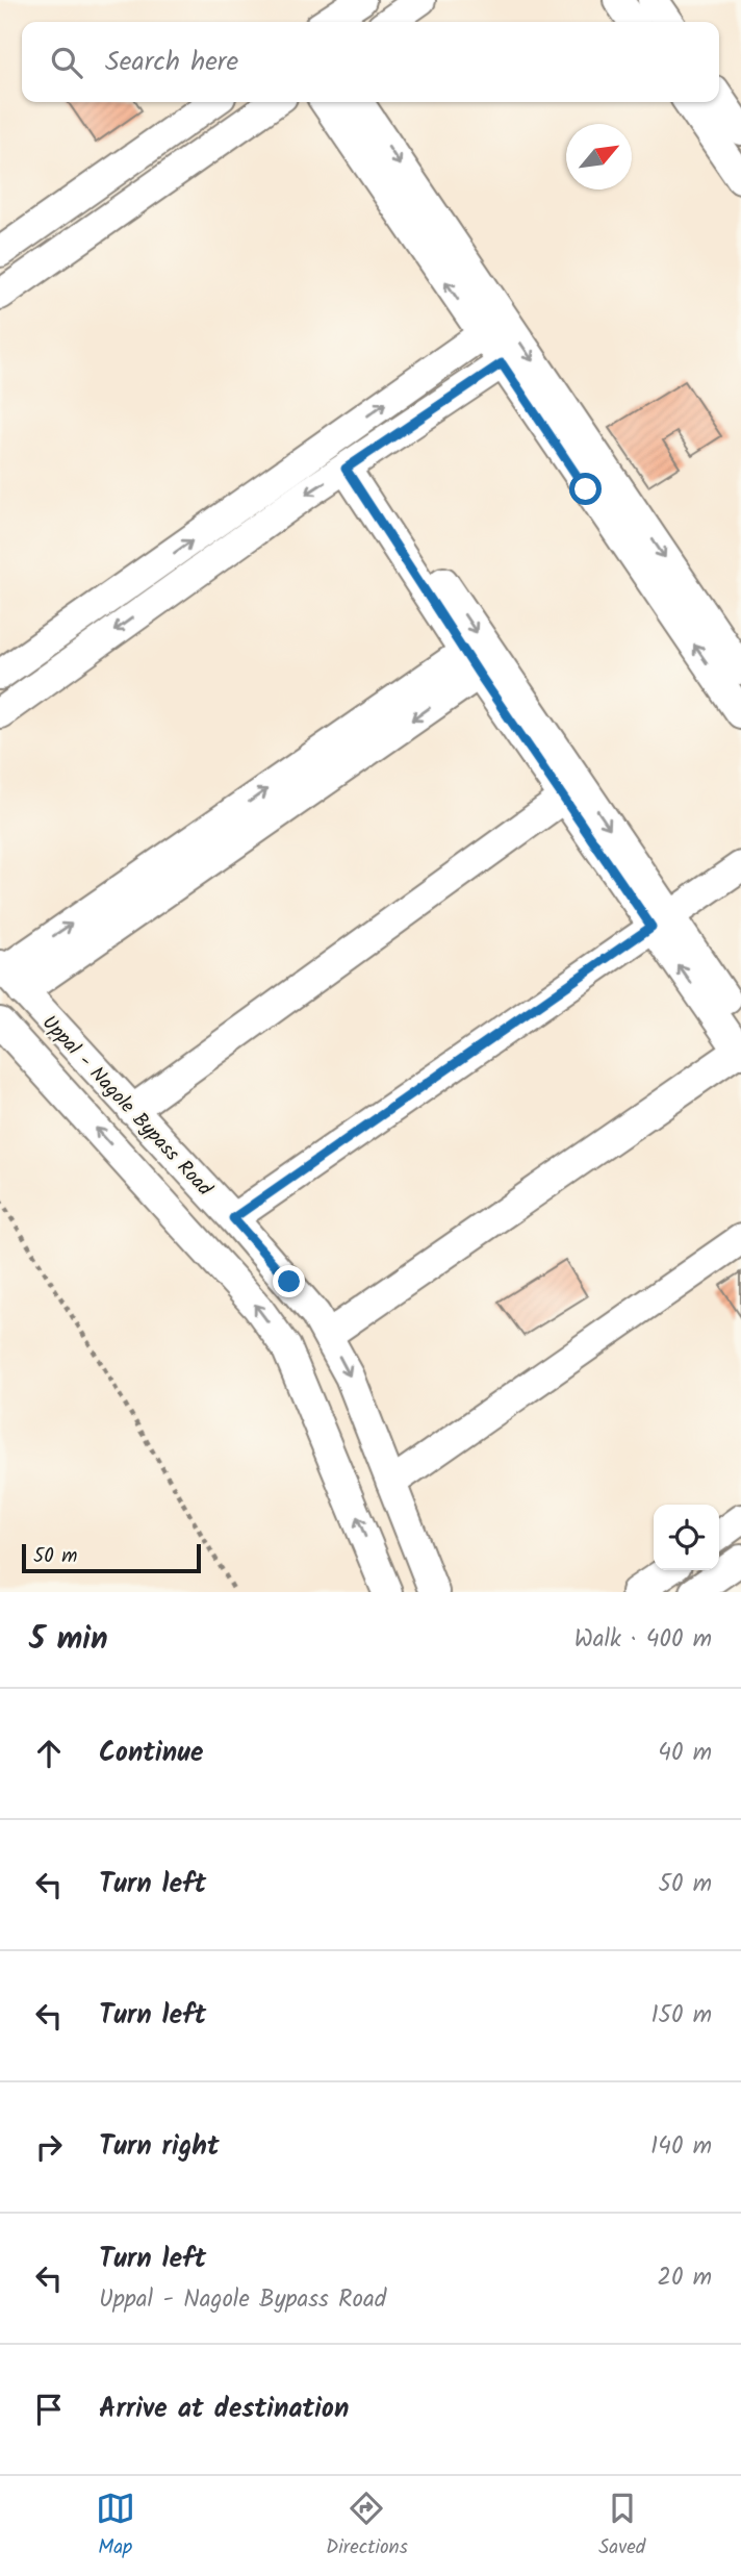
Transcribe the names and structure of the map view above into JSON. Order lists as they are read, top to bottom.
{
  "streets": {
    "street": ["Uppal - Nagole Bypass Road"]
  },
  "scale_bar": "50 m",
  "north": "top right",
  "page": {
    "search": "Search here",
    "scale": "50 m",
    "heading": ["5 min", "Walk · 400 m"],
    "list": [
      ["Continue", "40 m"],
      ["Turn left", "50 m"],
      ["Turn left", "150 m"],
      ["Turn right", "140 m"],
      ["Turn left", "Uppal - Nagole Bypass Road", "20 m"],
      "Arrive at destination"
    ],
    "nav": ["Map", "Directions", "Saved"]
  }
}
